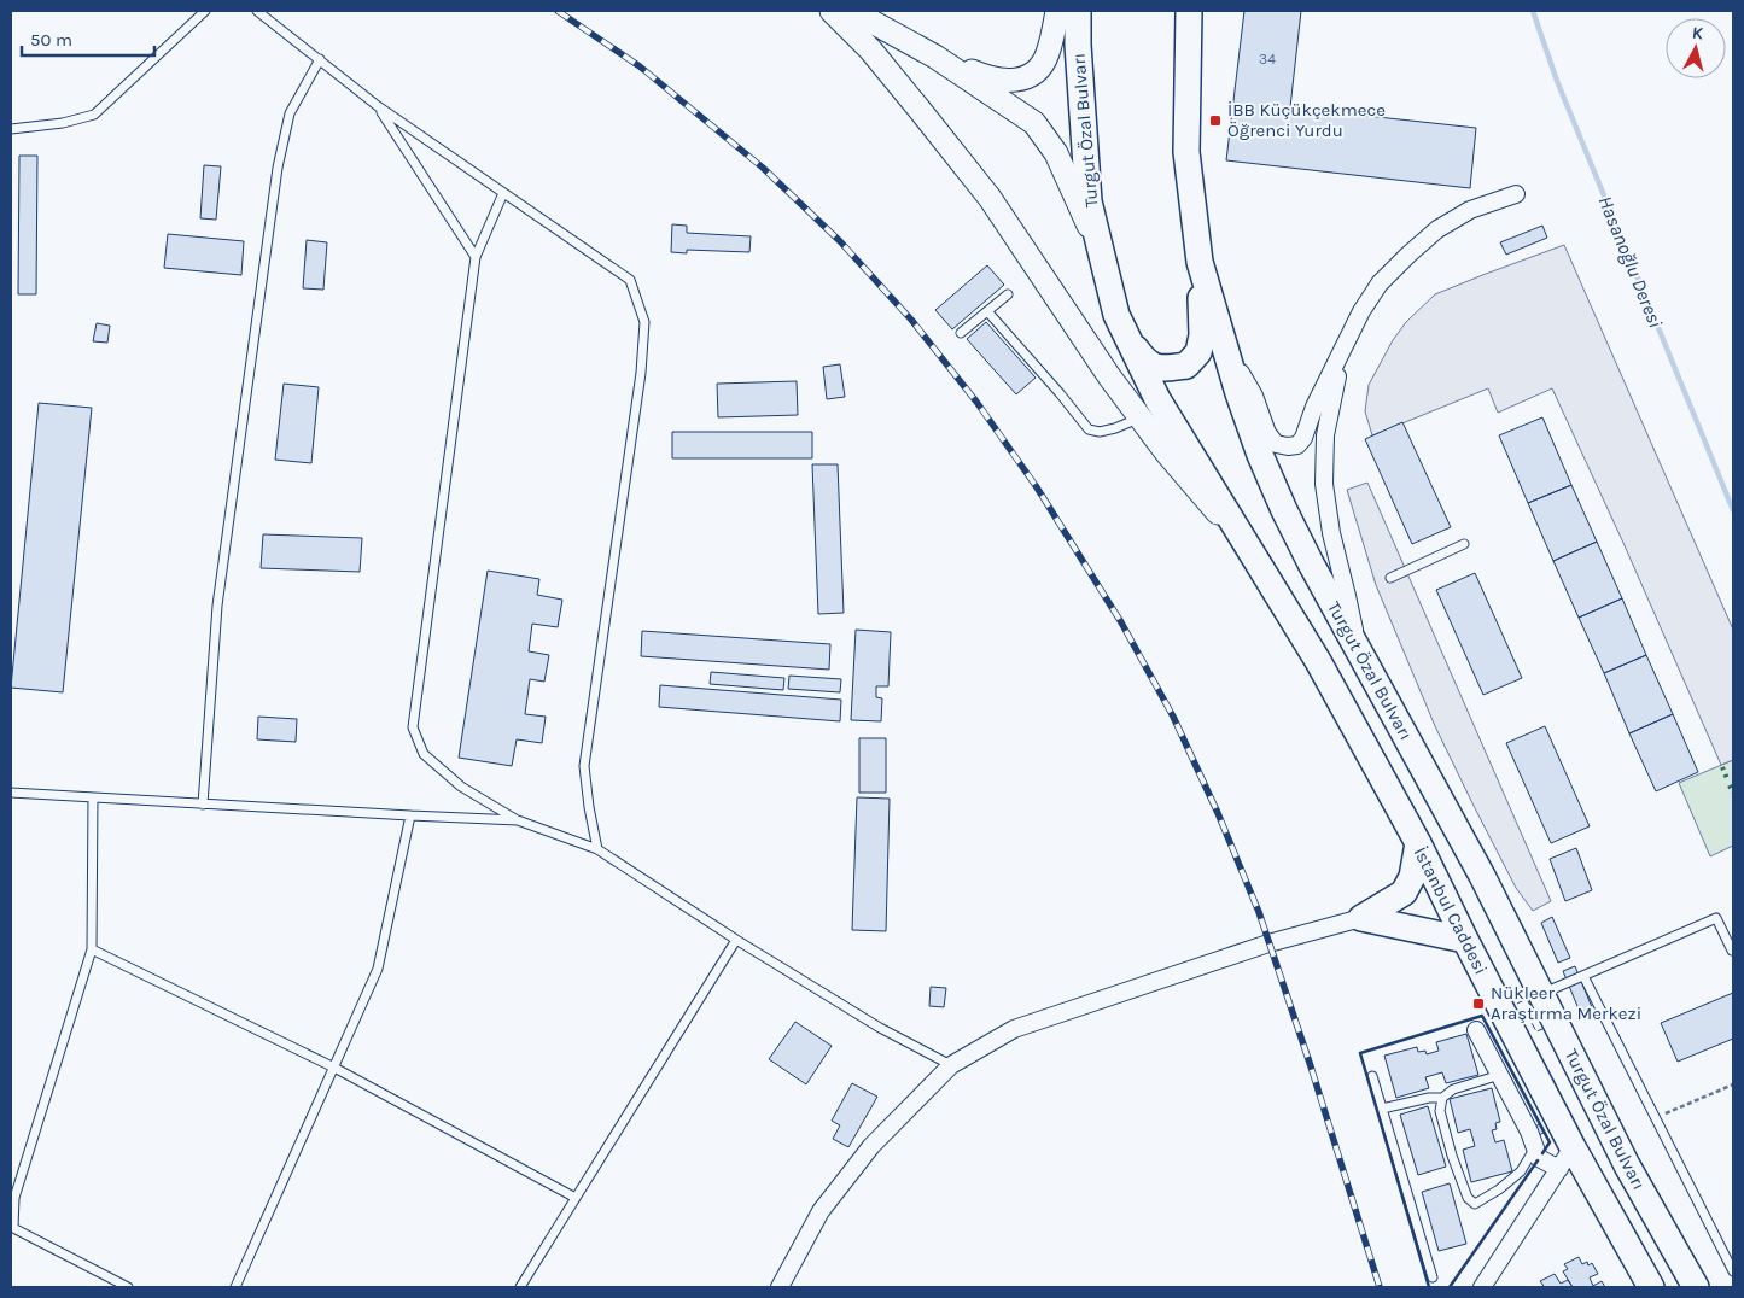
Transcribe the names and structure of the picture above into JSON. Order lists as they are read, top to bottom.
{
  "streets": {
    "main road": ["Turgut Özal Bulvarı", "İstanbul Caddesi"]
  },
  "crossings": [
    ["Turgut Özal Bulvarı", "İstanbul Caddesi"]
  ],
  "water": ["Hasanoğlu Deresi"],
  "places": {
    "transit": ["İBB Küçükçekmece Öğrenci Yurdu", "Nükleer Araştırma Merkezi"]
  },
  "house_numbers": ["34"],
  "scale_bar": "50 m",
  "north": "top"
}
